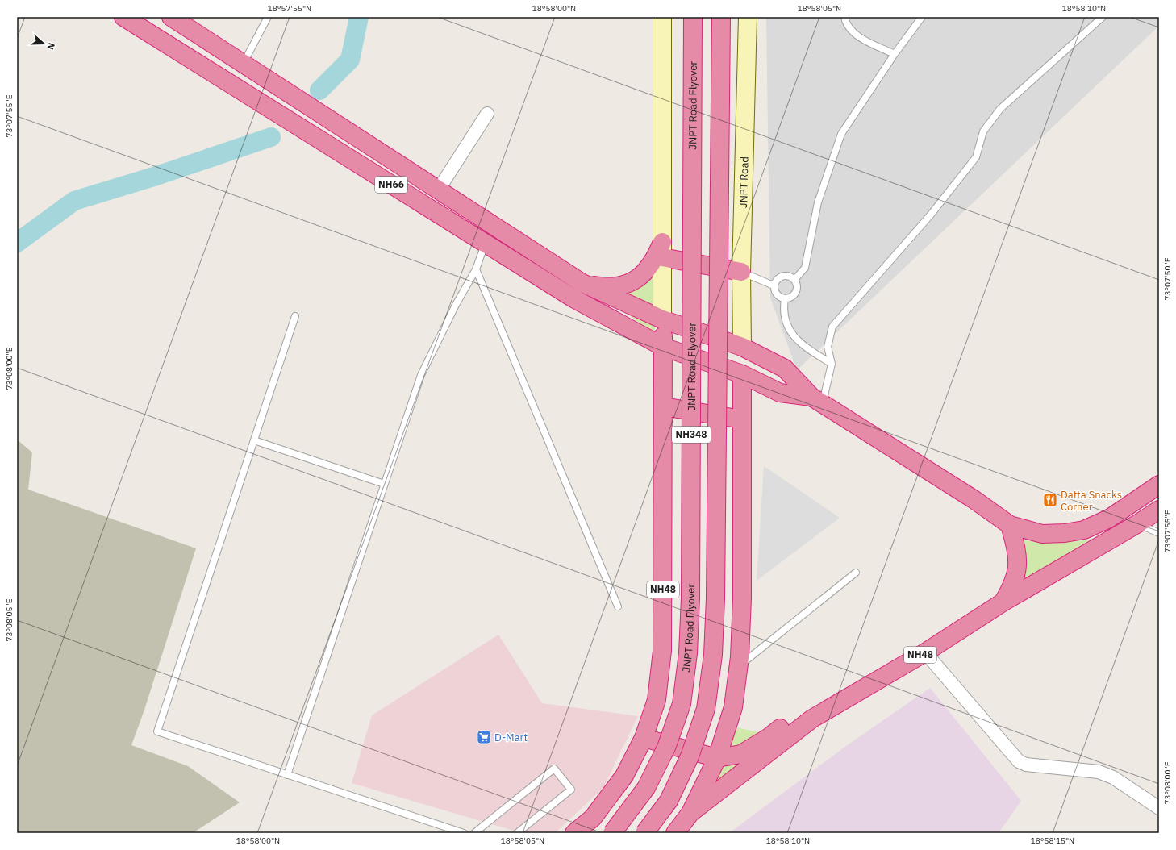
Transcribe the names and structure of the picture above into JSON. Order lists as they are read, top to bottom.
{
  "streets": {
    "highway": [
      "JNPT Road Flyover",
      "NH66",
      "NH348",
      "NH48"
    ],
    "street": ["JNPT Road"]
  },
  "crossings": [
    ["NH66", "NH48"]
  ],
  "places": {
    "restaurant": ["Datta Snacks Corner"],
    "supermarket": ["D-Mart"]
  },
  "north": "right",
  "coordinates": [
    "18°57'55\"N",
    "18°58'00\"N",
    "18°58'05\"N",
    "18°58'10\"N",
    "73°07'55\"E",
    "73°07'50\"E",
    "73°08'00\"E",
    "73°08'05\"E",
    "18°58'15\"N"
  ]
}
